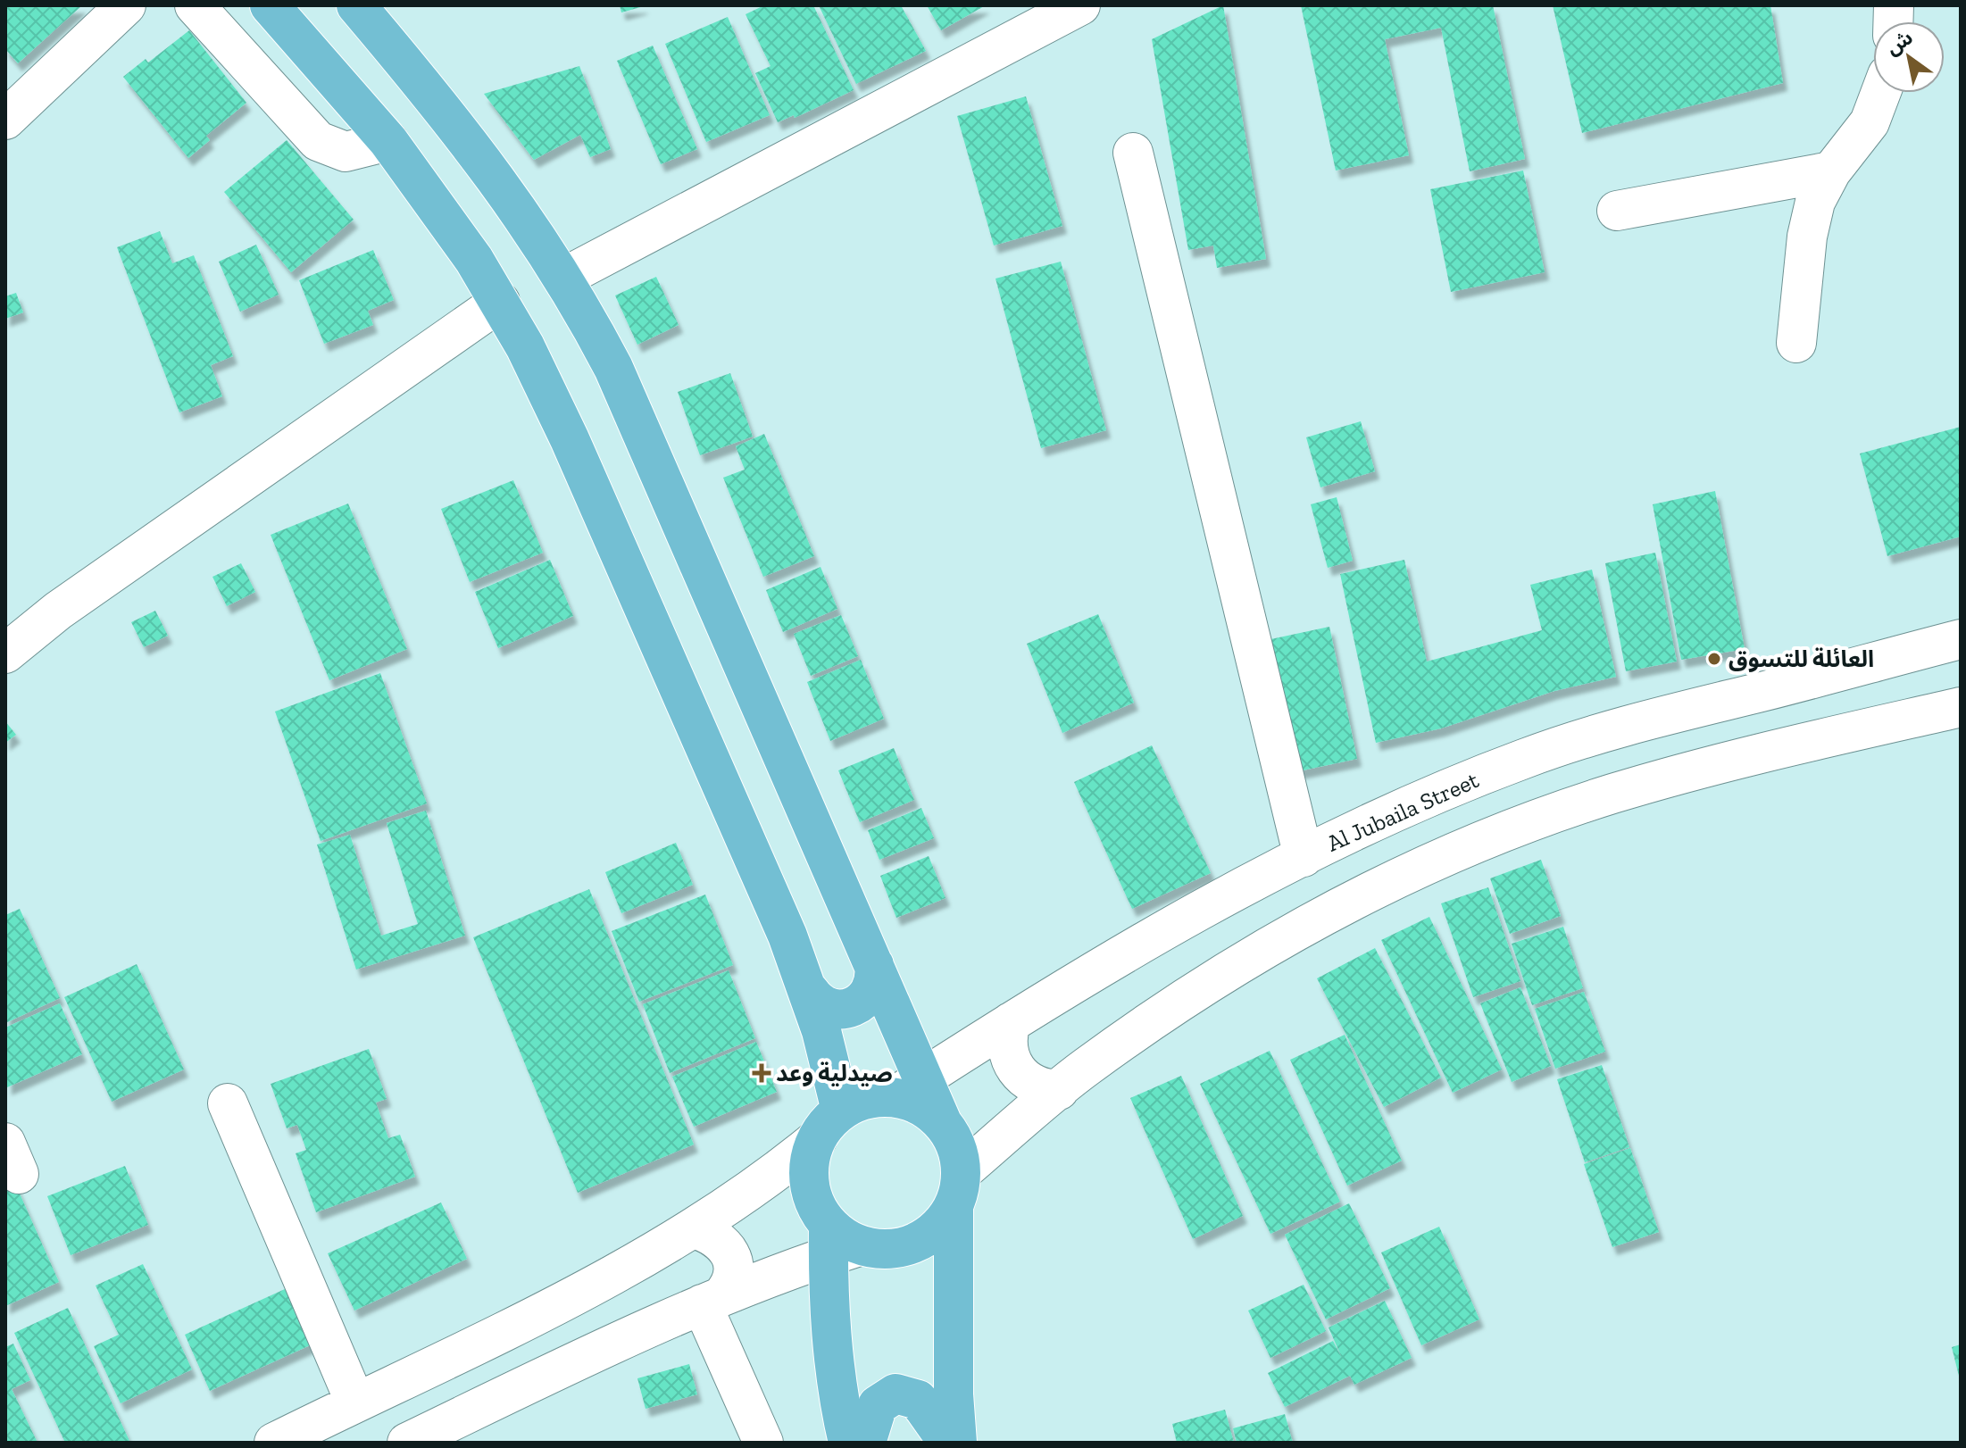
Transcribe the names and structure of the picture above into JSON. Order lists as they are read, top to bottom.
{
  "streets": {
    "street": ["Al Jubaila Street"]
  },
  "places": {
    "other": ["العائلة للتسوق"],
    "health": ["صيدلية وعد"]
  },
  "north": "top left"
}
